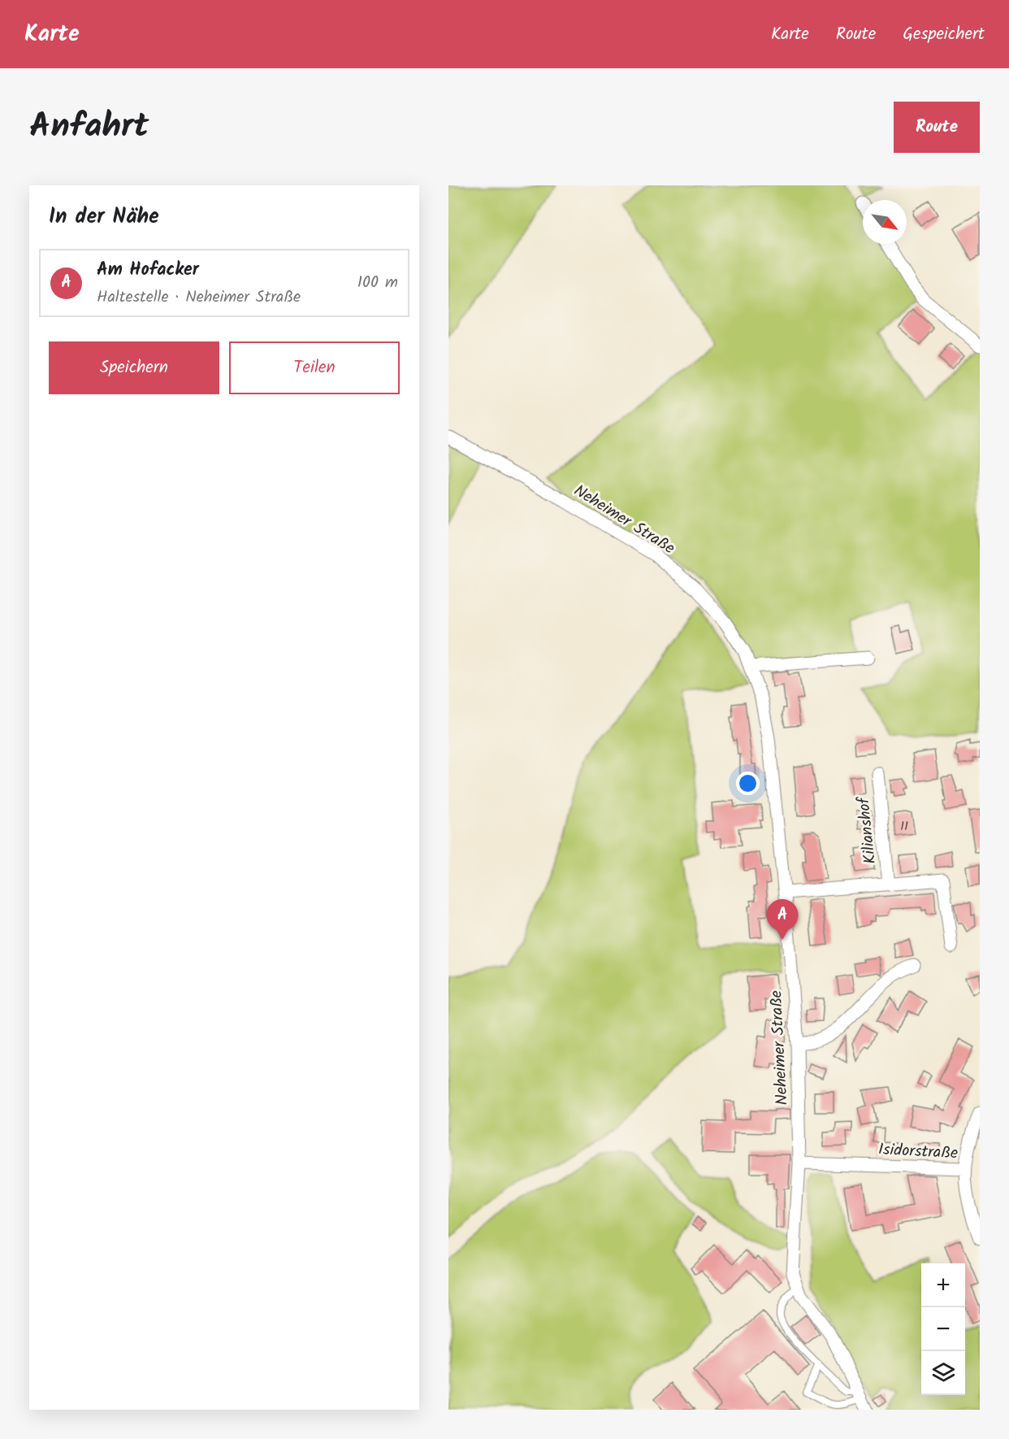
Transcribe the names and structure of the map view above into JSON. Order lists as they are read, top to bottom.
{
  "streets": {
    "street": ["Neheimer Straße", "Kilianshof", "Isidorstraße"]
  },
  "crossings": [
    ["Neheimer Straße", "Kilianshof"],
    ["Neheimer Straße", "Isidorstraße"]
  ],
  "house_numbers": ["11"],
  "north": "bottom right",
  "page": {
    "header": "Karte",
    "nav": ["Karte", "Route", "Gespeichert"],
    "title": "Anfahrt",
    "buttons": [
      "Route",
      ["Speichern", "Teilen"]
    ],
    "heading": "In der Nähe",
    "list": [
      {
        "mark": "A",
        "name": "Am Hofacker",
        "note": "Haltestelle · Neheimer Straße",
        "value": "100 m"
      }
    ],
    "pins": "A",
    "map_buttons": ["+", "−"]
  }
}
